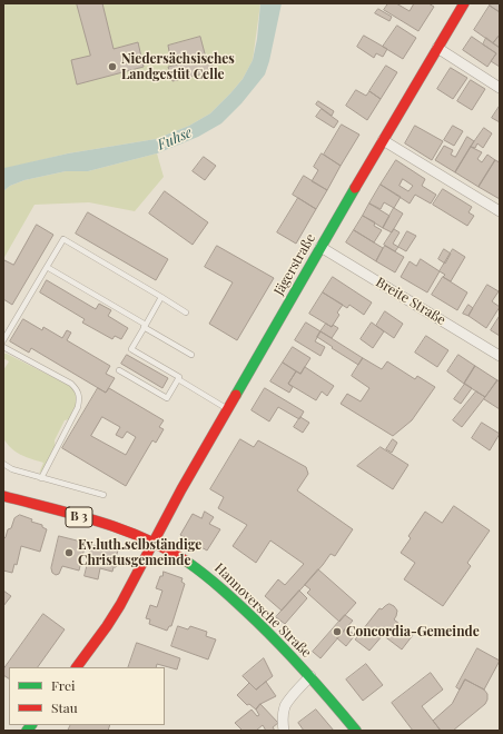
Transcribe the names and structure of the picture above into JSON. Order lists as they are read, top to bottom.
{
  "streets": {
    "street": [
      "Jägerstraße",
      "Breite Straße",
      "B 3",
      "Hannoversche Straße"
    ]
  },
  "crossings": [
    ["Jägerstraße", "Breite Straße"],
    ["Jägerstraße", "Hannoversche Straße"]
  ],
  "water": ["Fuhse"],
  "places": ["Niedersächsisches Landgestüt Celle", "Ev.luth.selbständige Christusgemeinde", "Concordia-Gemeinde"],
  "legend": ["Frei", "Stau"]
}
